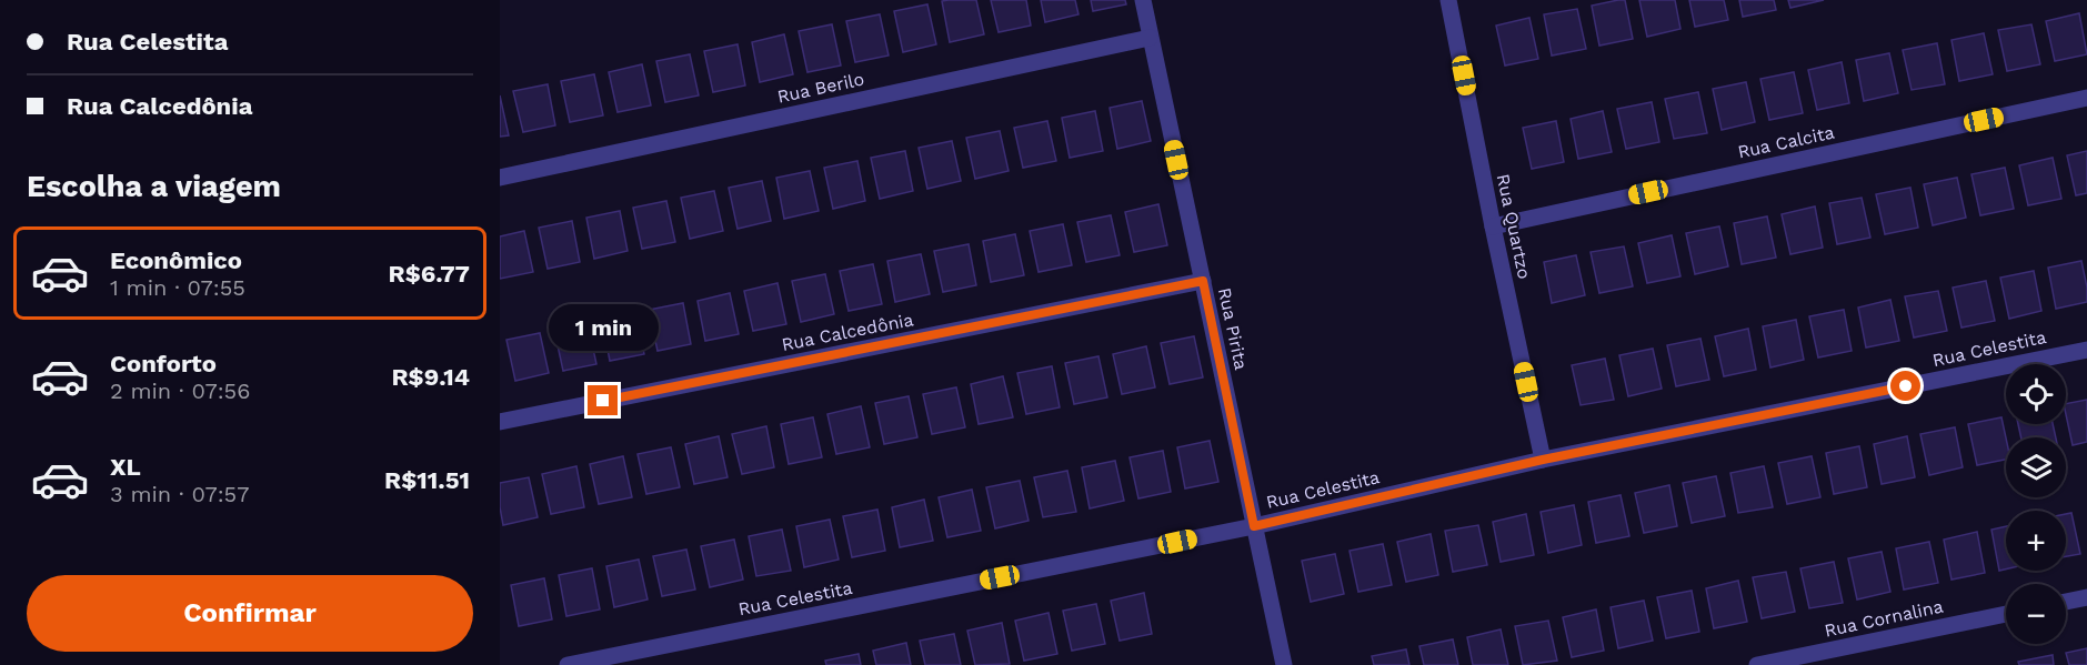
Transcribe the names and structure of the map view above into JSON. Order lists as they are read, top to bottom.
{
  "streets": {
    "street": [
      "Rua Berilo",
      "Rua Calcita",
      "Rua Quartzo",
      "Rua Pirita",
      "Rua Calcedônia",
      "Rua Celestita",
      "Rua Cornalina"
    ]
  },
  "crossings": [
    ["Rua Berilo", "Rua Pirita"],
    ["Rua Calcita", "Rua Quartzo"],
    ["Rua Quartzo", "Rua Celestita"],
    ["Rua Pirita", "Rua Calcedônia"],
    ["Rua Pirita", "Rua Celestita"]
  ],
  "page": {
    "banner": ["Rua Celestita", "Rua Calcedônia"],
    "heading": "Escolha a viagem",
    "list": [
      {
        "name": "Econômico",
        "note": "1 min · 07:55",
        "value": "R$6.77"
      },
      {
        "name": "Conforto",
        "note": "2 min · 07:56",
        "value": "R$9.14"
      },
      {
        "name": "XL",
        "note": "3 min · 07:57",
        "value": "R$11.51"
      }
    ],
    "bubble": "1 min",
    "map_buttons": ["+", "−"],
    "buttons": "Confirmar"
  }
}
